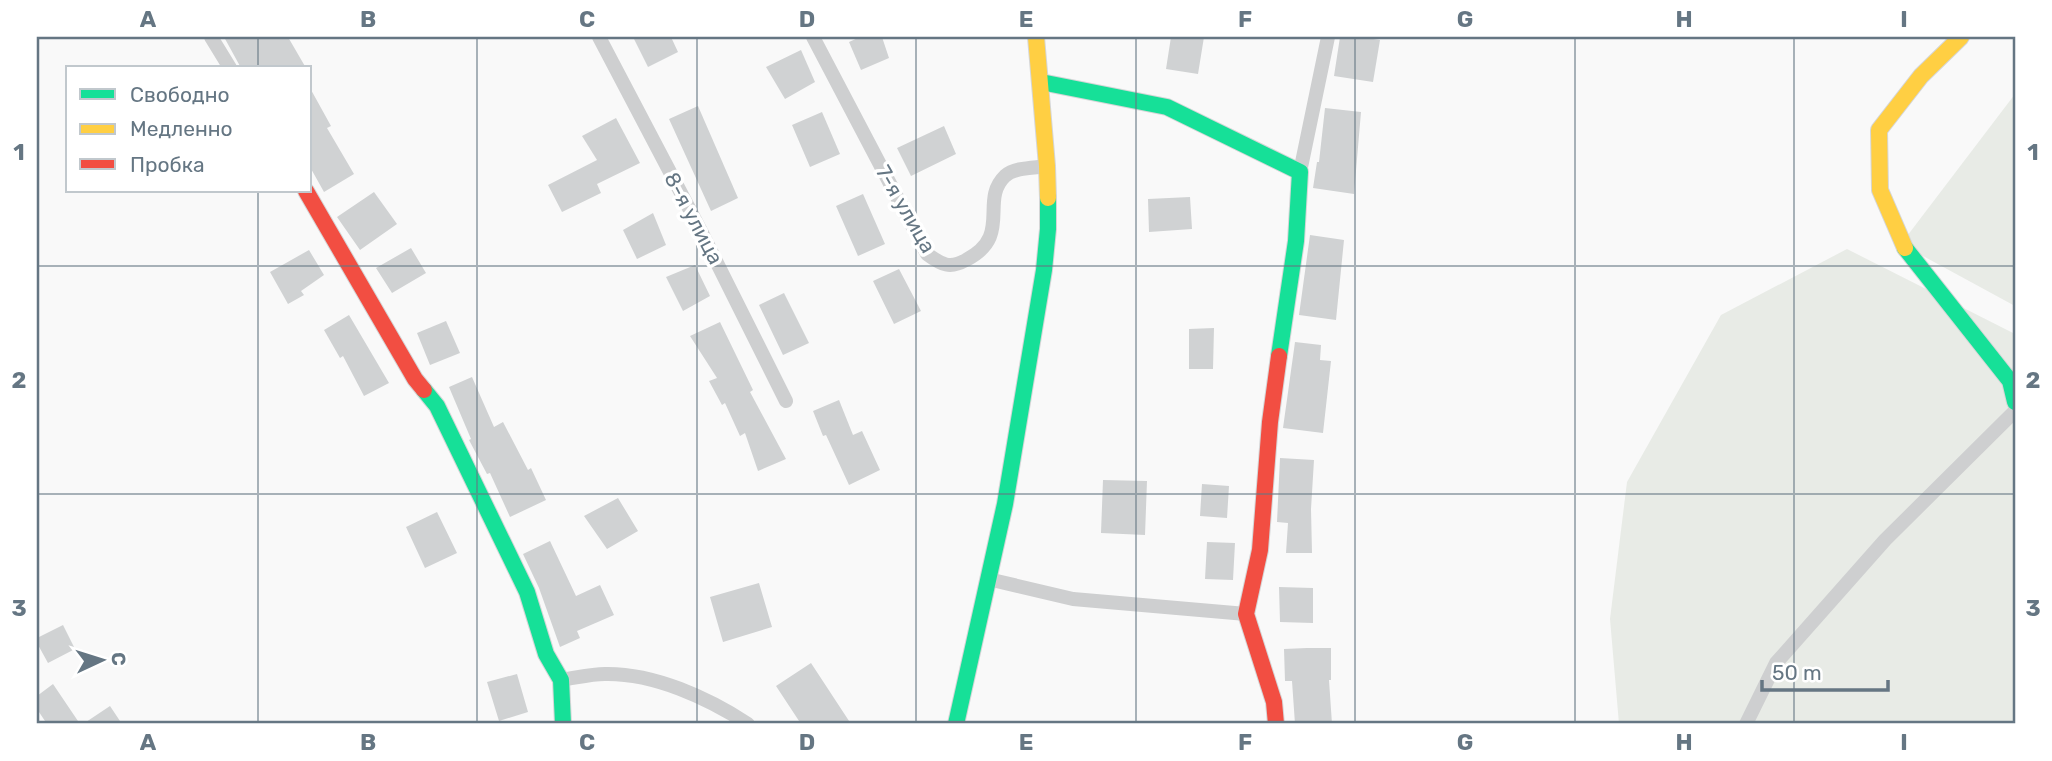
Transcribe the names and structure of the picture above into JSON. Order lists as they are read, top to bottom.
{
  "streets": {
    "street": ["7-я улица", "8-я улица"]
  },
  "legend": ["Свободно", "Медленно", "Пробка"],
  "scale_bar": "50 m",
  "north": "right",
  "grid": {
    "columns": [
      "A",
      "B",
      "C",
      "D",
      "E",
      "F",
      "G",
      "H",
      "I"
    ],
    "rows": ["1", "2", "3"]
  }
}
